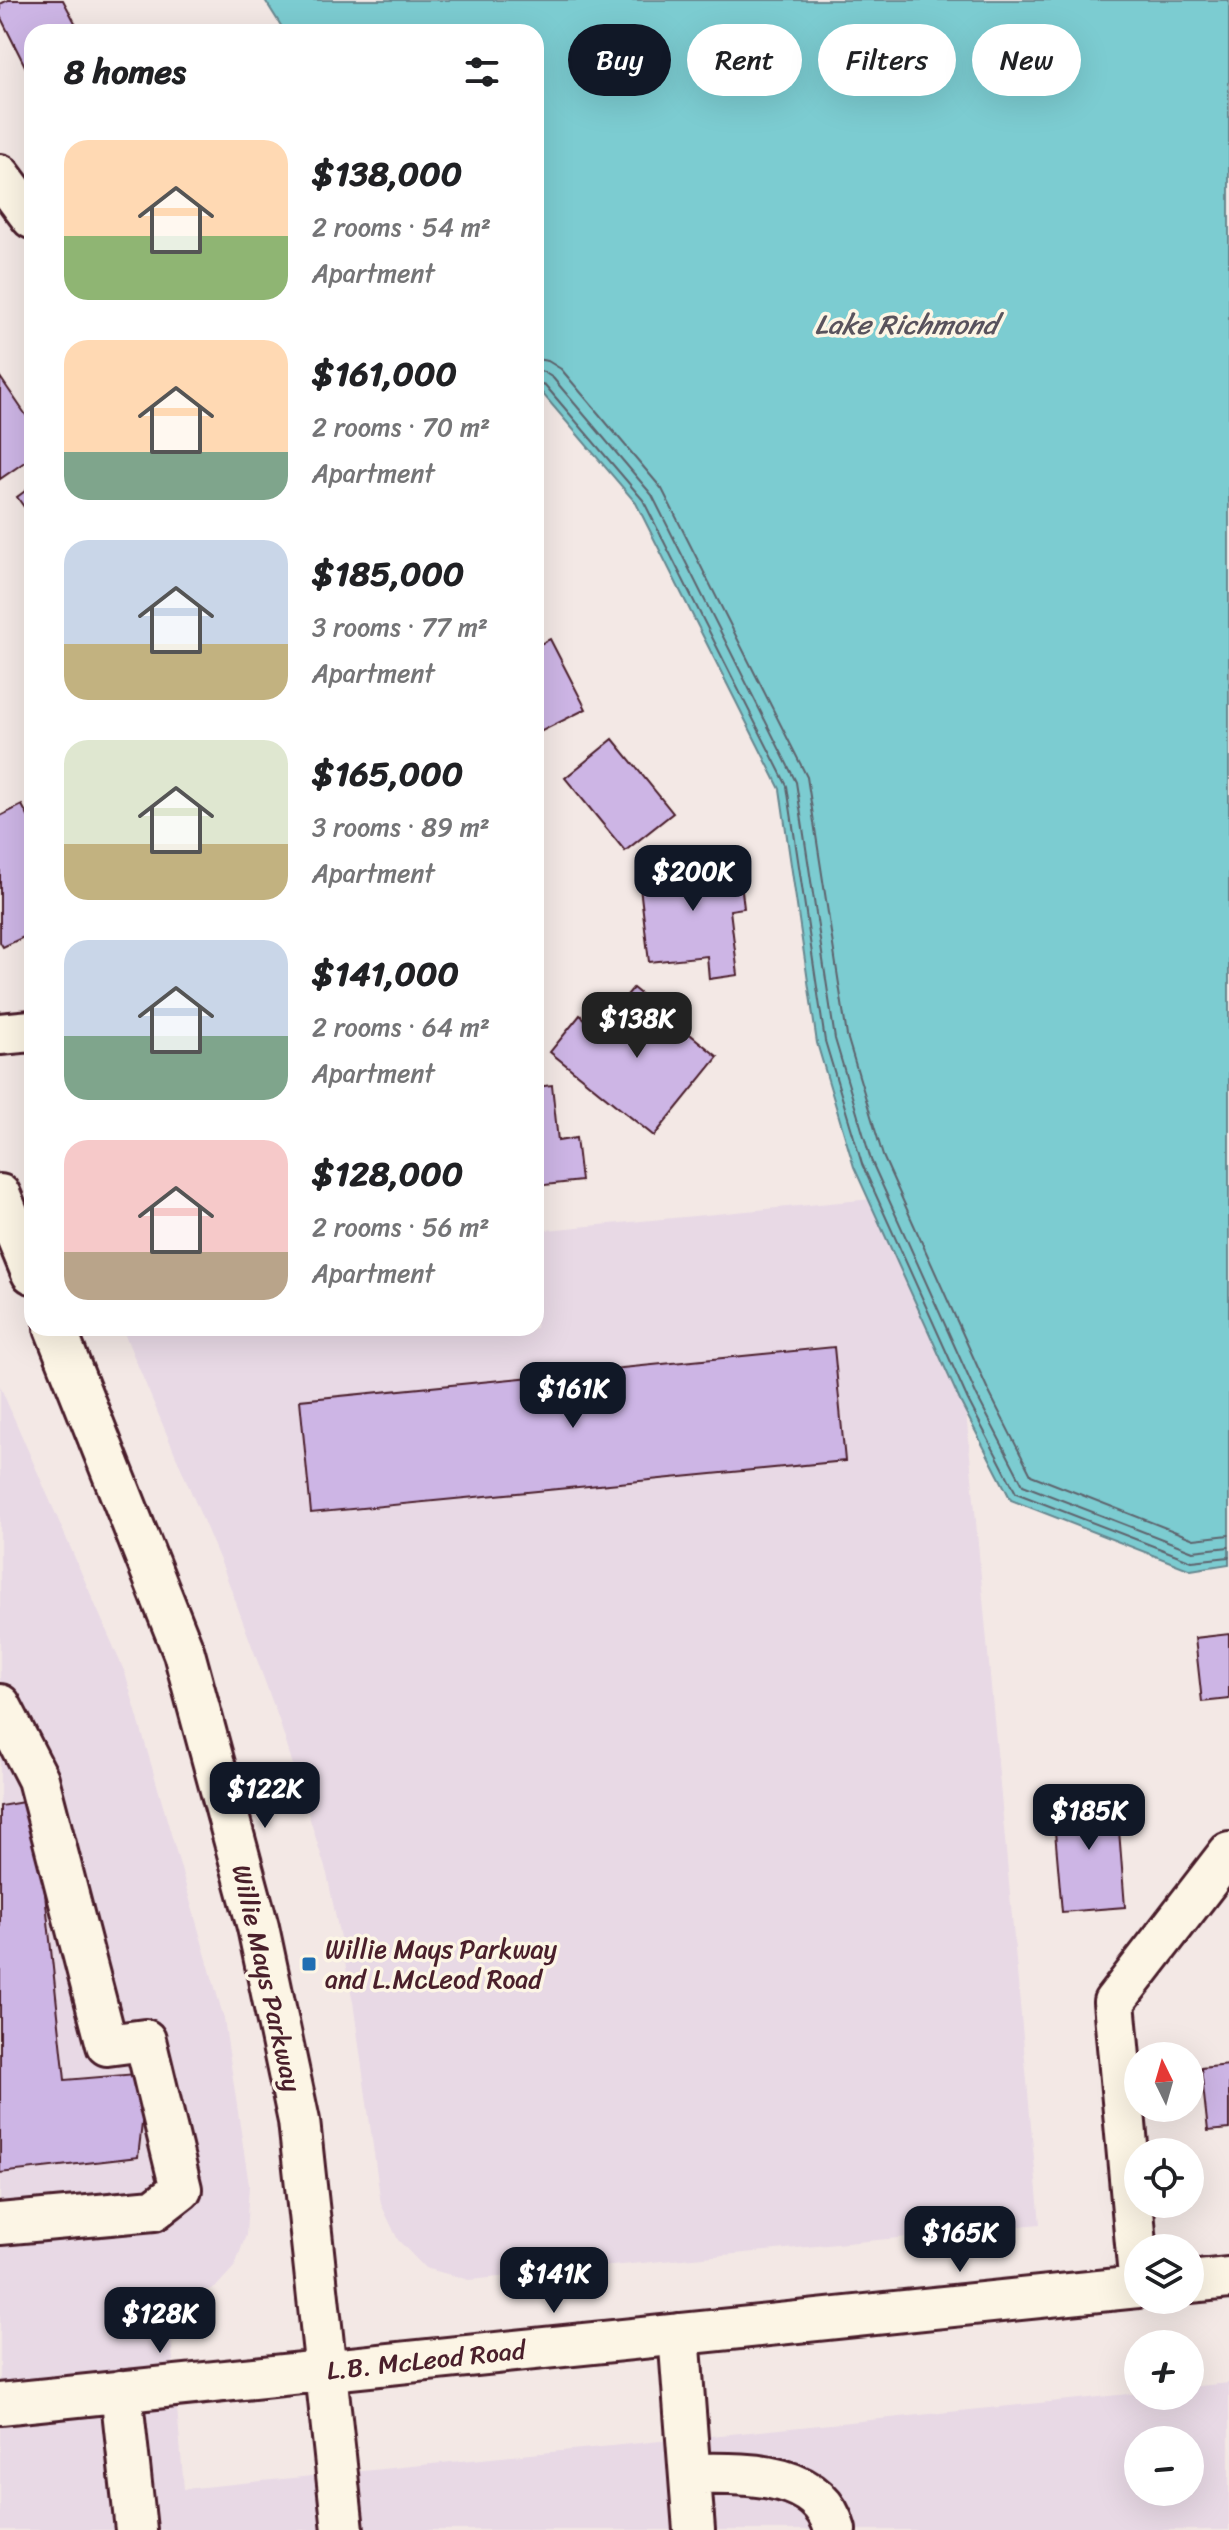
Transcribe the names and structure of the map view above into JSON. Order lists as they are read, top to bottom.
{
  "streets": {
    "street": ["Willie Mays Parkway", "L.B. McLeod Road"]
  },
  "crossings": [
    ["Willie Mays Parkway", "L.B. McLeod Road"]
  ],
  "water": ["Lake Richmond"],
  "places": {
    "transit": ["Willie Mays Parkway and L.McLeod Road"]
  },
  "north": "top",
  "page": {
    "chip": [
      "Buy",
      "Rent",
      "Filters",
      "New"
    ],
    "heading": "8 homes",
    "list": [
      {
        "name": "$138,000",
        "note": "2 rooms · 54 m² · Apartment"
      },
      {
        "name": "$161,000",
        "note": "2 rooms · 70 m² · Apartment"
      },
      {
        "name": "$185,000",
        "note": "3 rooms · 77 m² · Apartment"
      },
      {
        "name": "$165,000",
        "note": "3 rooms · 89 m² · Apartment"
      },
      {
        "name": "$141,000",
        "note": "2 rooms · 64 m² · Apartment"
      },
      {
        "name": "$128,000",
        "note": "2 rooms · 56 m² · Apartment"
      }
    ],
    "price": [
      "$200K",
      "$138K",
      "$161K",
      "$122K",
      "$185K",
      "$165K",
      "$141K",
      "$128K"
    ],
    "map_buttons": ["+", "−"]
  }
}
